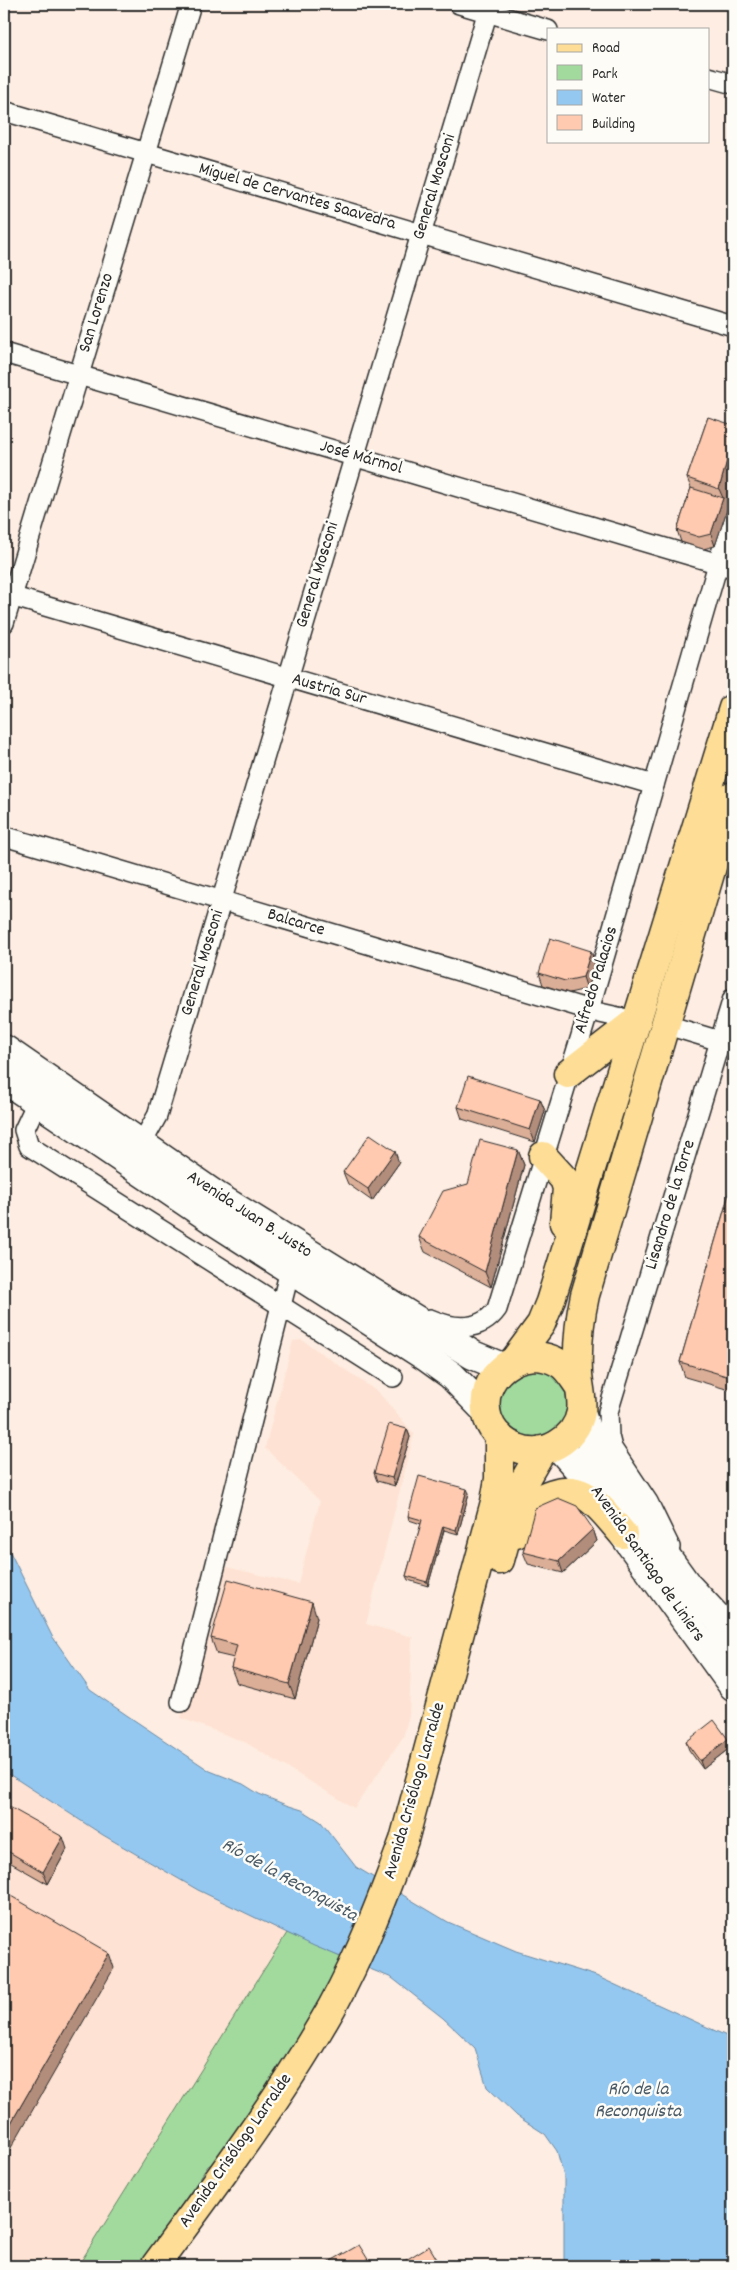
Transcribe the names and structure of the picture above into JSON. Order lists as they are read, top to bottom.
{
  "streets": {
    "main road": ["Avenida Juan B. Justo", "Avenida Santiago de Liniers", "Avenida Crisólogo Larralde"],
    "street": [
      "General Mosconi",
      "Miguel de Cervantes Saavedra",
      "San Lorenzo",
      "José Mármol",
      "Austria Sur",
      "Balcarce",
      "Alfredo Palacios",
      "Lisandro de la Torre"
    ]
  },
  "crossings": [
    ["General Mosconi", "Miguel de Cervantes Saavedra"],
    ["General Mosconi", "José Mármol"],
    ["General Mosconi", "Austria Sur"],
    ["General Mosconi", "Balcarce"],
    ["General Mosconi", "Avenida Juan B. Justo"],
    ["Miguel de Cervantes Saavedra", "San Lorenzo"],
    ["San Lorenzo", "José Mármol"],
    ["San Lorenzo", "Austria Sur"],
    ["José Mármol", "Alfredo Palacios"],
    ["Austria Sur", "Alfredo Palacios"],
    ["Balcarce", "Alfredo Palacios"],
    ["Alfredo Palacios", "Avenida Juan B. Justo"],
    ["Lisandro de la Torre", "Avenida Santiago de Liniers"],
    ["Avenida Juan B. Justo", "Avenida Santiago de Liniers"],
    ["Avenida Juan B. Justo", "Avenida Crisólogo Larralde"],
    ["Avenida Santiago de Liniers", "Avenida Crisólogo Larralde"]
  ],
  "water": ["Río de la Reconquista"],
  "legend": [
    "Road",
    "Park",
    "Water",
    "Building"
  ]
}
